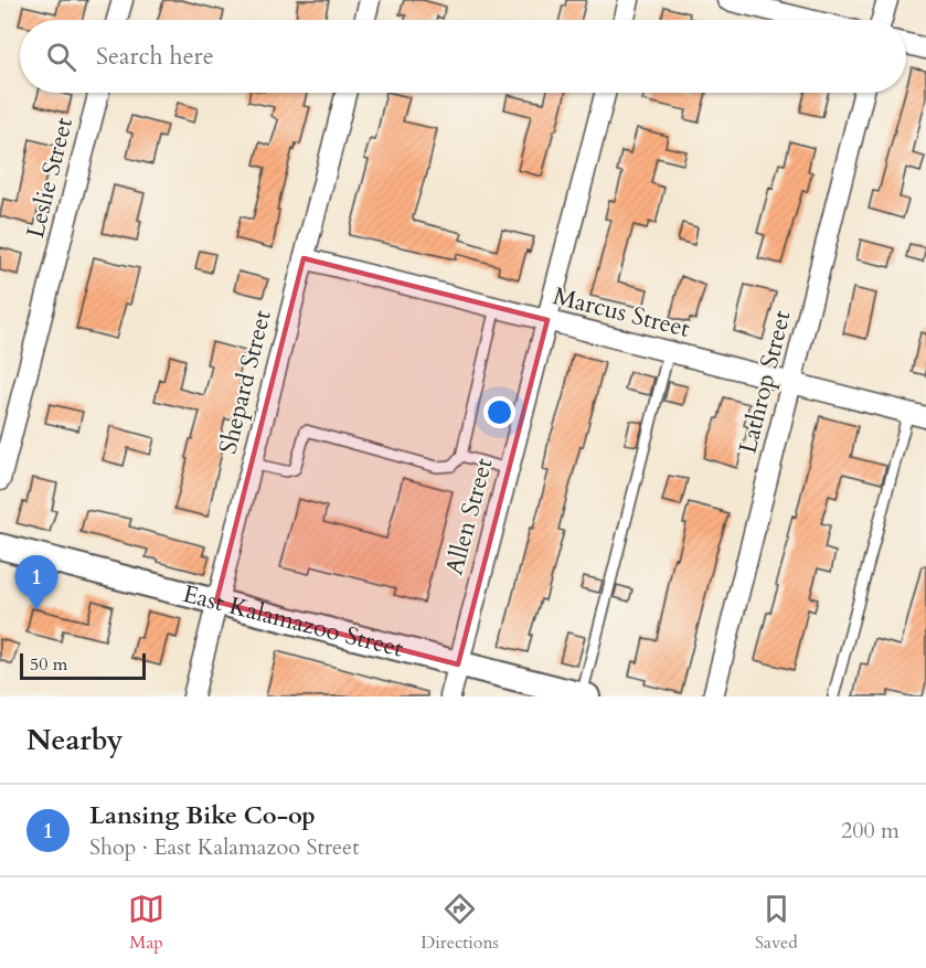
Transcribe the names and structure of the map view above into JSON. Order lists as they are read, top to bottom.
{
  "streets": {
    "street": [
      "Leslie Street",
      "Marcus Street",
      "Shepard Street",
      "Lathrop Street",
      "Allen Street",
      "East Kalamazoo Street"
    ]
  },
  "crossings": [
    ["Marcus Street", "Shepard Street"],
    ["Marcus Street", "Lathrop Street"],
    ["Marcus Street", "Allen Street"],
    ["Shepard Street", "East Kalamazoo Street"],
    ["Allen Street", "East Kalamazoo Street"]
  ],
  "scale_bar": "50 m",
  "page": {
    "search": "Search here",
    "pins": "1",
    "scale": "50 m",
    "heading": "Nearby",
    "list": [
      {
        "mark": "1",
        "name": "Lansing Bike Co-op",
        "note": "Shop · East Kalamazoo Street",
        "value": "200 m"
      }
    ],
    "nav": ["Map", "Directions", "Saved"]
  }
}
